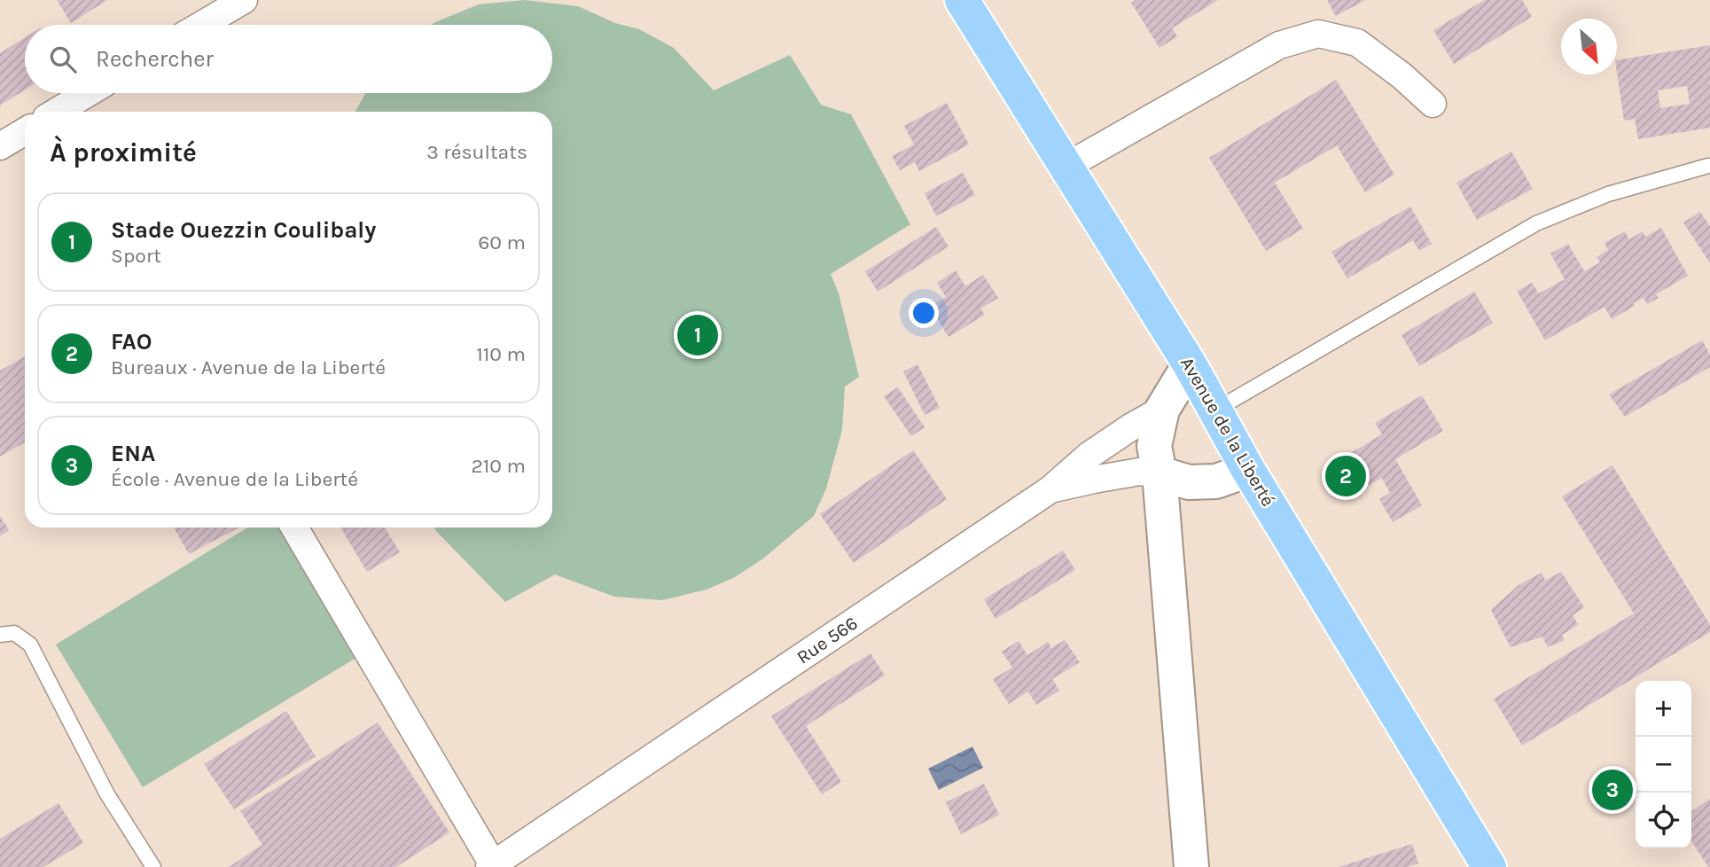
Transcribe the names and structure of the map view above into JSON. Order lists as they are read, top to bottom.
{
  "streets": {
    "main road": ["Avenue de la Liberté"],
    "street": ["Rue 566"]
  },
  "north": "bottom right",
  "page": {
    "search": "Rechercher",
    "heading": ["À proximité", "3 résultats"],
    "list": [
      {
        "mark": "1",
        "name": "Stade Ouezzin Coulibaly",
        "note": "Sport",
        "value": "60 m"
      },
      {
        "mark": "2",
        "name": "FAO",
        "note": "Bureaux · Avenue de la Liberté",
        "value": "110 m"
      },
      {
        "mark": "3",
        "name": "ENA",
        "note": "École · Avenue de la Liberté",
        "value": "210 m"
      }
    ],
    "pins": ["1", "2", "3"],
    "map_buttons": ["+", "−"]
  }
}
